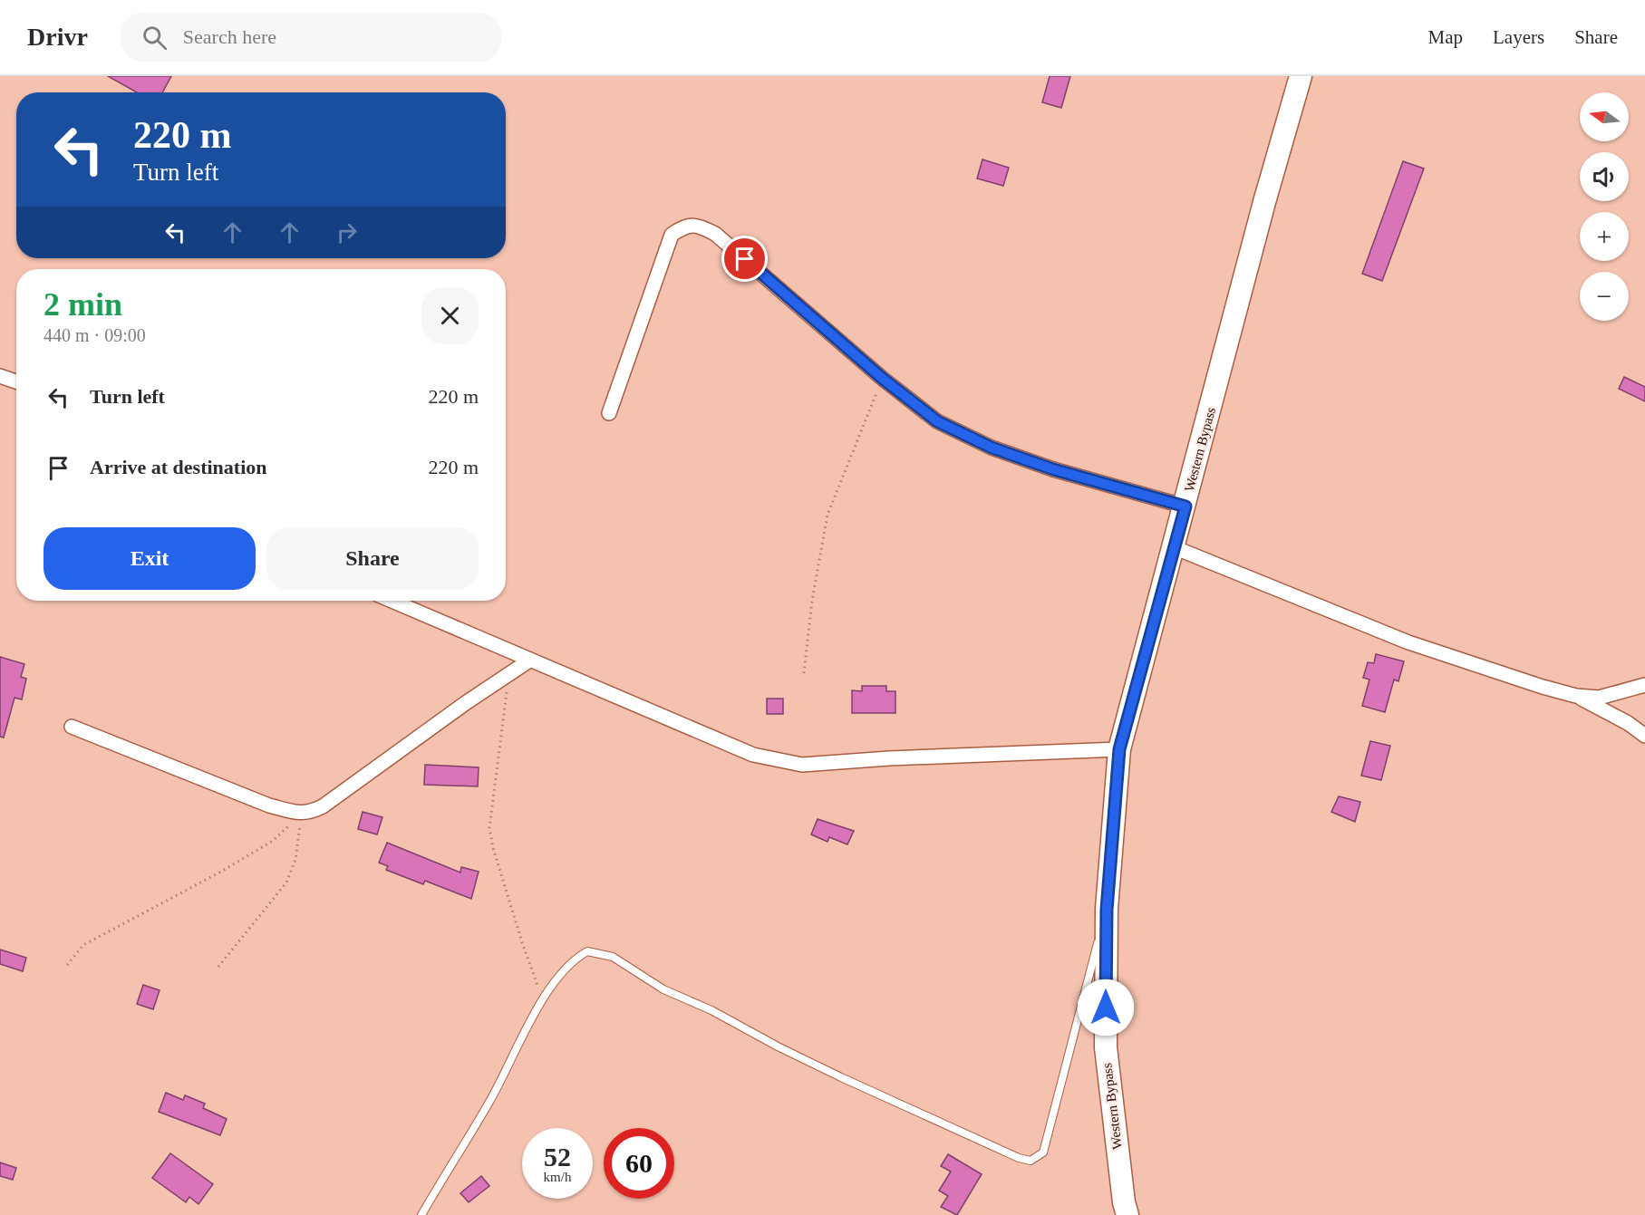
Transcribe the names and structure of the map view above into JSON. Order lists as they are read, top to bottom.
{
  "streets": {
    "main road": ["Western Bypass"]
  },
  "north": "left",
  "page": {
    "header": "Drivr",
    "search": "Search here",
    "nav": ["Map", "Layers", "Share"],
    "map_buttons": ["+", "−"],
    "turn": ["220 m", "Turn left"],
    "heading": ["2 min", "440 m · 09:00"],
    "list": [
      {
        "name": "Turn left",
        "value": "220 m"
      },
      {
        "name": "Arrive at destination",
        "value": "220 m"
      }
    ],
    "buttons": ["Exit", "Share"],
    "speed": "52 km/h",
    "limit": "60"
  }
}
